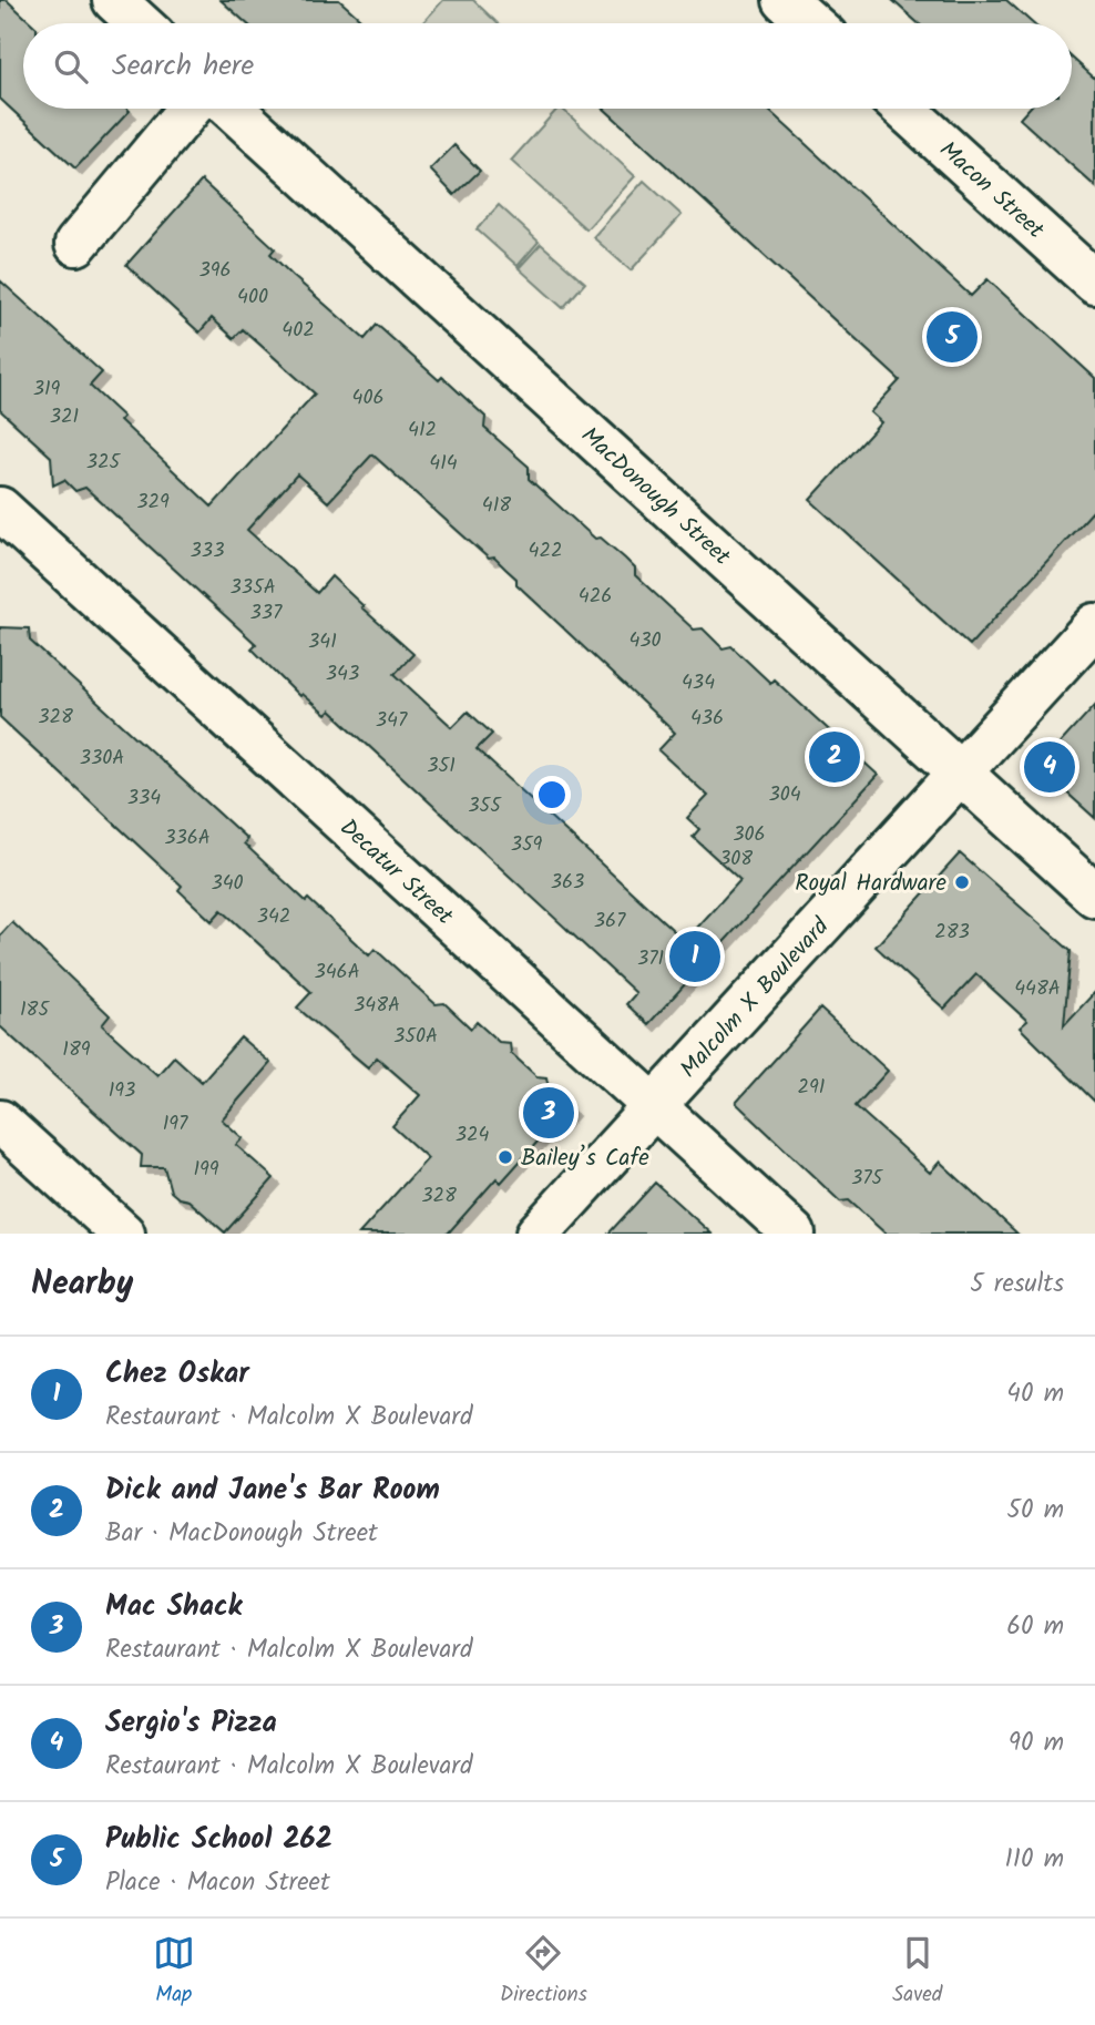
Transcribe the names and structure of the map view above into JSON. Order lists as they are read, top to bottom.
{
  "streets": {
    "street": [
      "Macon Street",
      "MacDonough Street",
      "Decatur Street",
      "Malcolm X Boulevard"
    ]
  },
  "crossings": [
    ["MacDonough Street", "Malcolm X Boulevard"],
    ["Decatur Street", "Malcolm X Boulevard"]
  ],
  "places": ["Royal Hardware", "Bailey’s Cafe"],
  "house_numbers": [
    "396",
    "400",
    "402",
    "319",
    "406",
    "321",
    "412",
    "325",
    "414",
    "329",
    "418",
    "333",
    "422",
    "335A",
    "426",
    "337",
    "430",
    "341",
    "343",
    "434",
    "328",
    "436",
    "347",
    "330A",
    "351",
    "304",
    "334",
    "355",
    "306",
    "336A",
    "359",
    "308",
    "363",
    "340",
    "342",
    "367",
    "283",
    "371",
    "346A",
    "448A",
    "348A",
    "185",
    "350A",
    "189",
    "291",
    "193",
    "197",
    "324",
    "199",
    "375",
    "328"
  ],
  "page": {
    "search": "Search here",
    "pins": [
      "5",
      "2",
      "4",
      "1",
      "3"
    ],
    "heading": ["Nearby", "5 results"],
    "list": [
      {
        "mark": "1",
        "name": "Chez Oskar",
        "note": "Restaurant · Malcolm X Boulevard",
        "value": "40 m"
      },
      {
        "mark": "2",
        "name": "Dick and Jane's Bar Room",
        "note": "Bar · MacDonough Street",
        "value": "50 m"
      },
      {
        "mark": "3",
        "name": "Mac Shack",
        "note": "Restaurant · Malcolm X Boulevard",
        "value": "60 m"
      },
      {
        "mark": "4",
        "name": "Sergio's Pizza",
        "note": "Restaurant · Malcolm X Boulevard",
        "value": "90 m"
      },
      {
        "mark": "5",
        "name": "Public School 262",
        "note": "Place · Macon Street",
        "value": "110 m"
      }
    ],
    "nav": ["Map", "Directions", "Saved"]
  }
}
